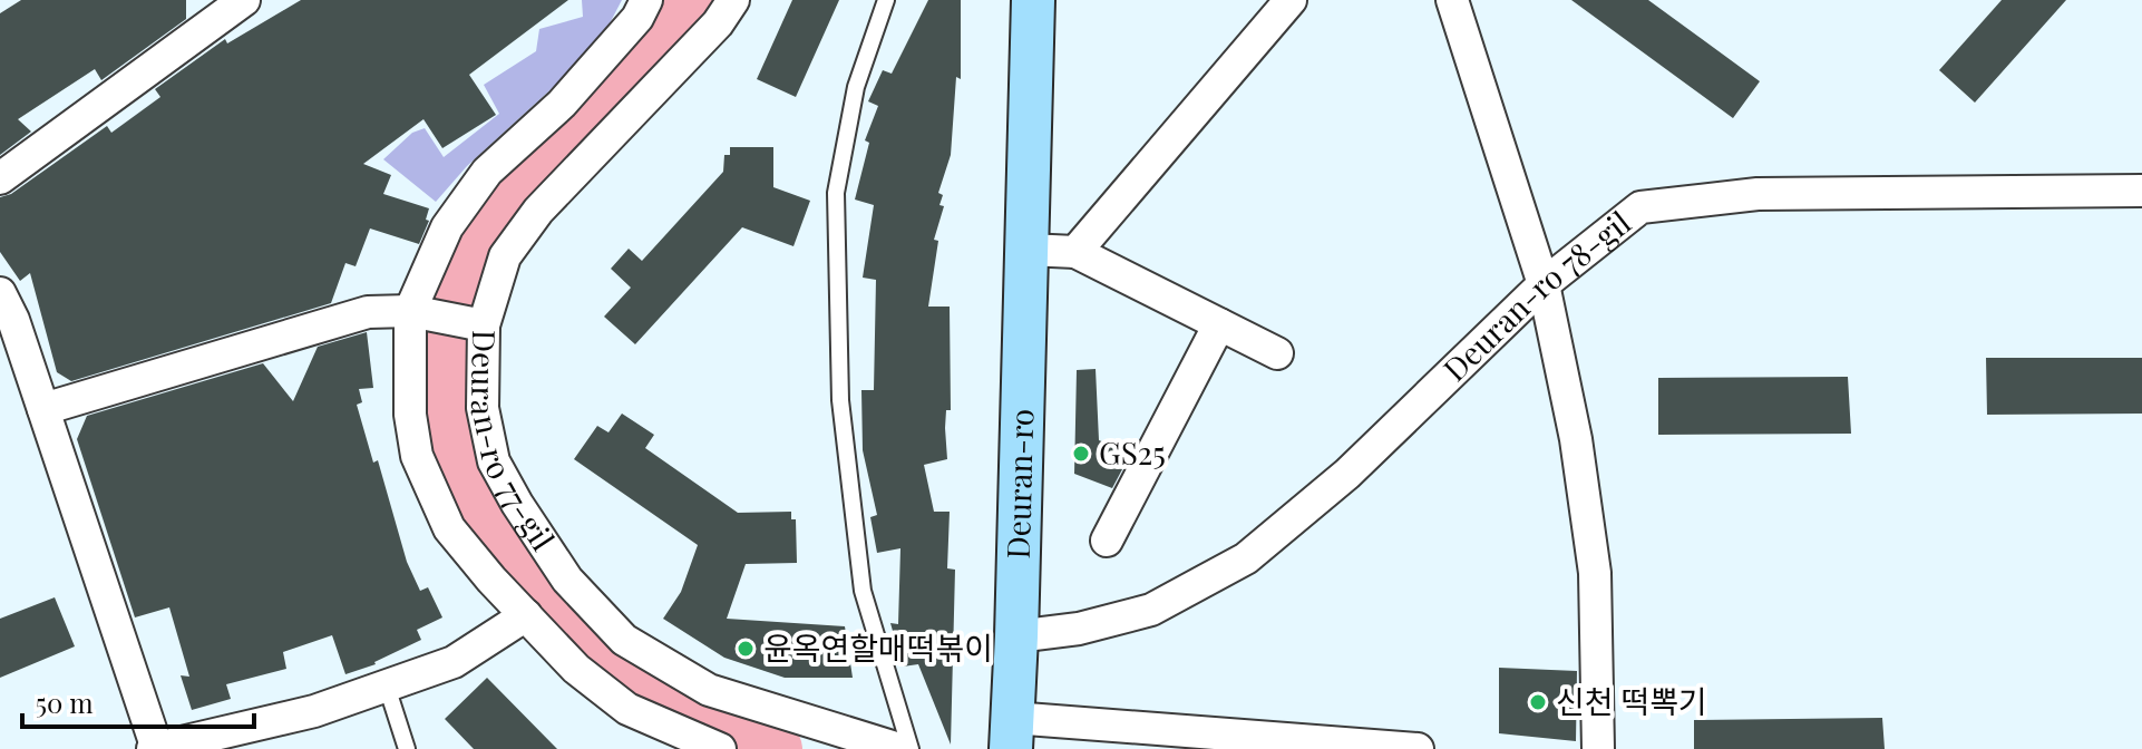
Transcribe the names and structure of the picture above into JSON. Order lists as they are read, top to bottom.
{
  "streets": {
    "main road": ["Deuran-ro"],
    "street": ["Deuran-ro 78-gil", "Deuran-ro 77-gil"]
  },
  "crossings": [
    ["Deuran-ro 78-gil", "Deuran-ro"]
  ],
  "places": ["GS25", "윤옥연할매떡볶이", "신천 떡뽁기"],
  "scale_bar": "50 m"
}
